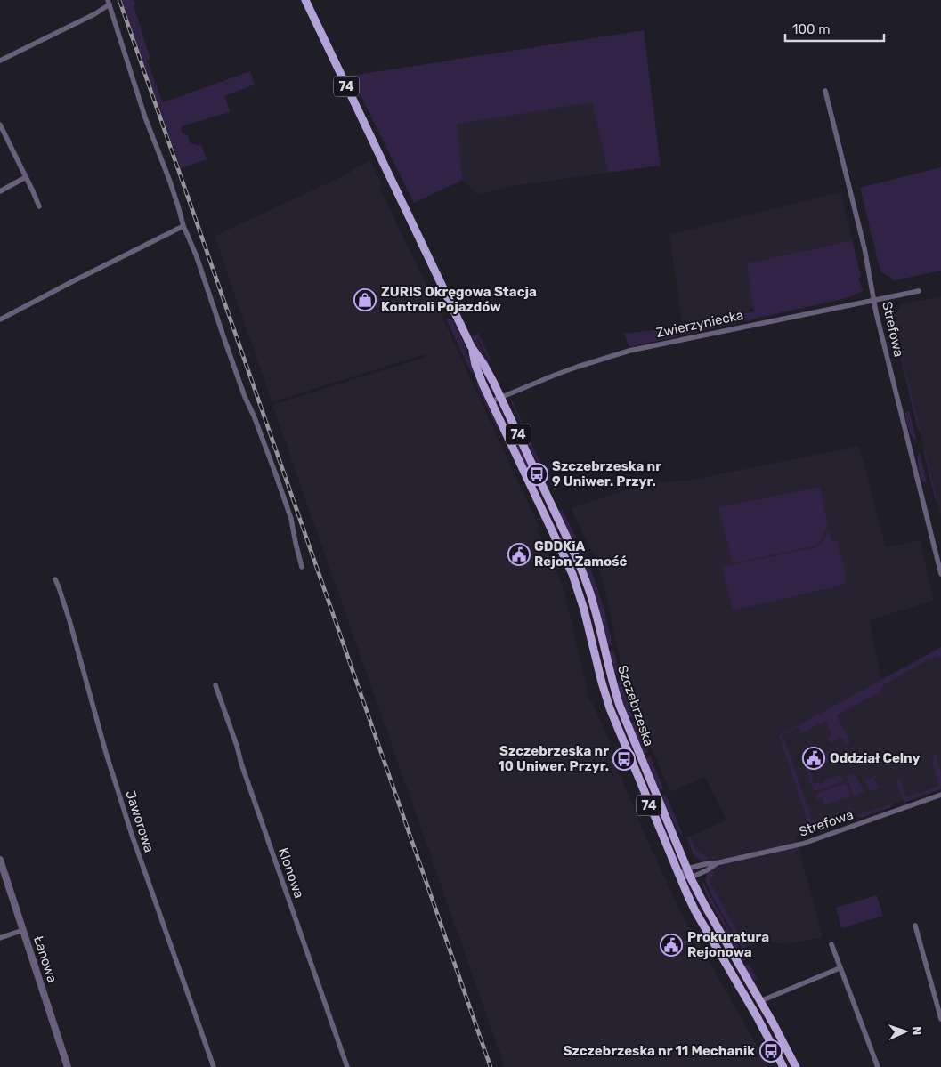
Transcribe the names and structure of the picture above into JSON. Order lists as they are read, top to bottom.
{
  "streets": {
    "main road": ["74", "Szczebrzeska"],
    "street": [
      "Zwierzyniecka",
      "Strefowa",
      "Jaworowa",
      "Klonowa",
      "Łanowa"
    ]
  },
  "crossings": [
    ["74", "Szczebrzeska"],
    ["Zwierzyniecka", "Strefowa"],
    ["Zwierzyniecka", "Szczebrzeska"],
    ["Strefowa", "Szczebrzeska"]
  ],
  "places": {
    "shop": ["ZURIS Okręgowa Stacja Kontroli Pojazdów"],
    "bus stop": ["Szczebrzeska nr 9 Uniwer. Przyr.", "Szczebrzeska nr 10 Uniwer. Przyr.", "Szczebrzeska nr 11 Mechanik"],
    "public building": ["GDDKiA Rejon Zamość", "Oddział Celny", "Prokuratura Rejonowa"]
  },
  "scale_bar": "100 m",
  "north": "right"
}
